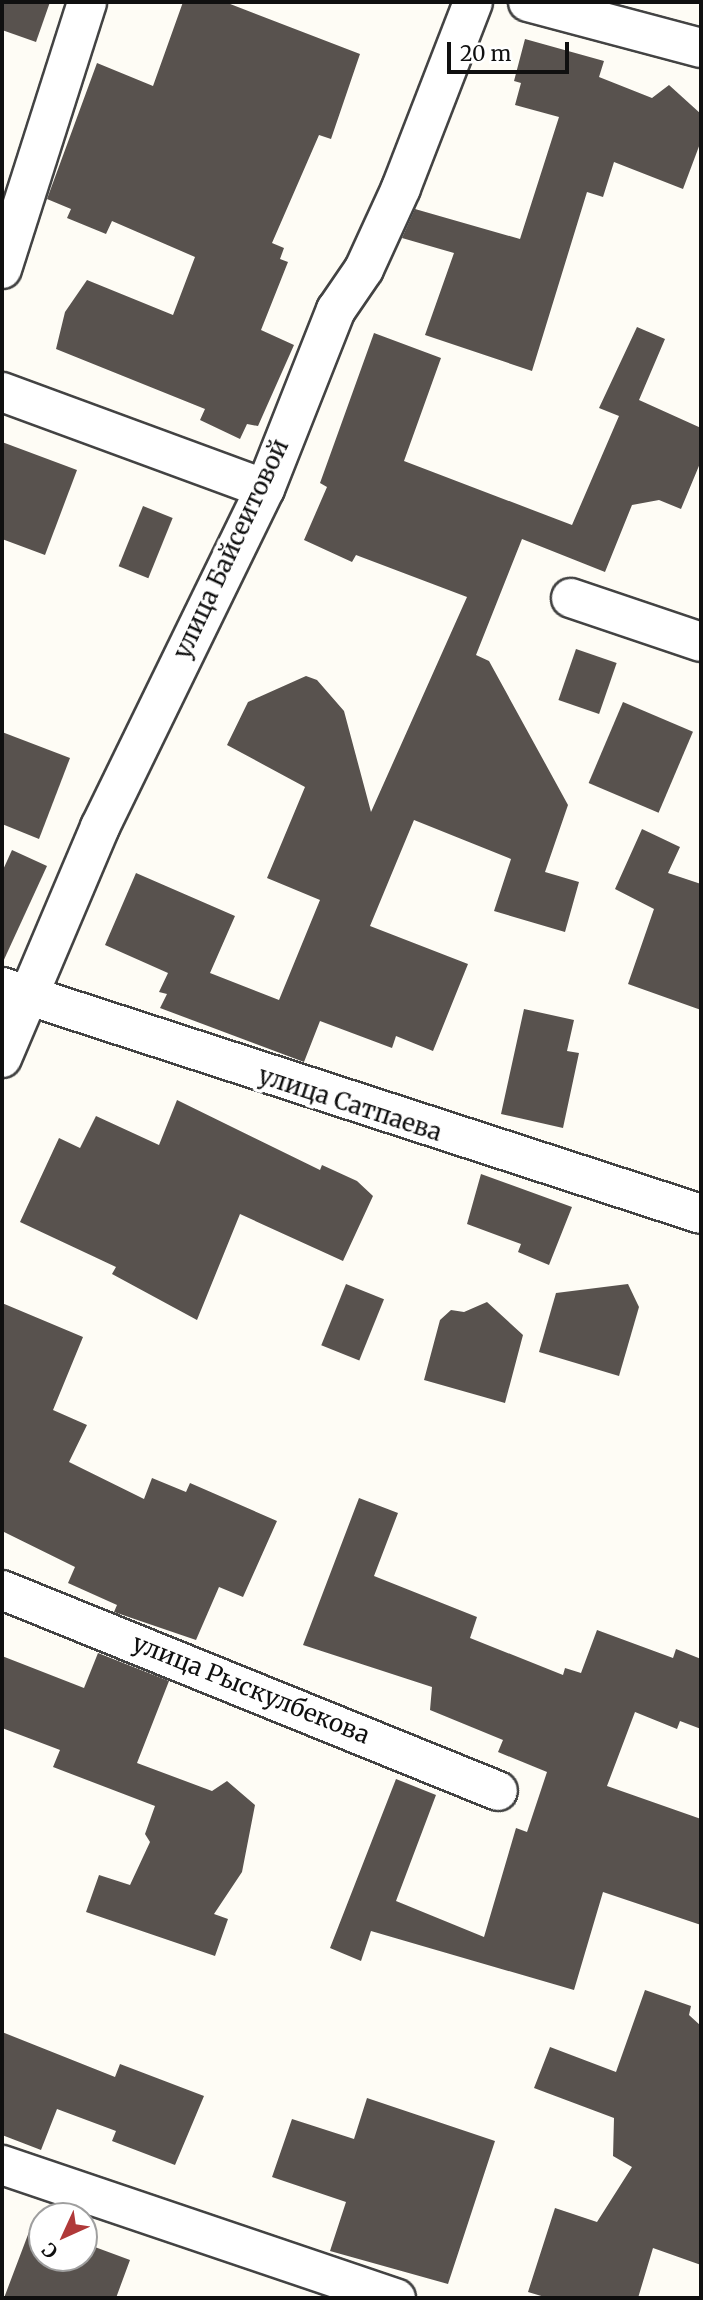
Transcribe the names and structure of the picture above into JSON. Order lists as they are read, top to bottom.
{
  "streets": {
    "street": ["улица Байсеитовой", "улица Сатпаева", "улица Рыскулбекова"]
  },
  "crossings": [
    ["улица Байсеитовой", "улица Сатпаева"]
  ],
  "scale_bar": "20 m",
  "north": "bottom left"
}
